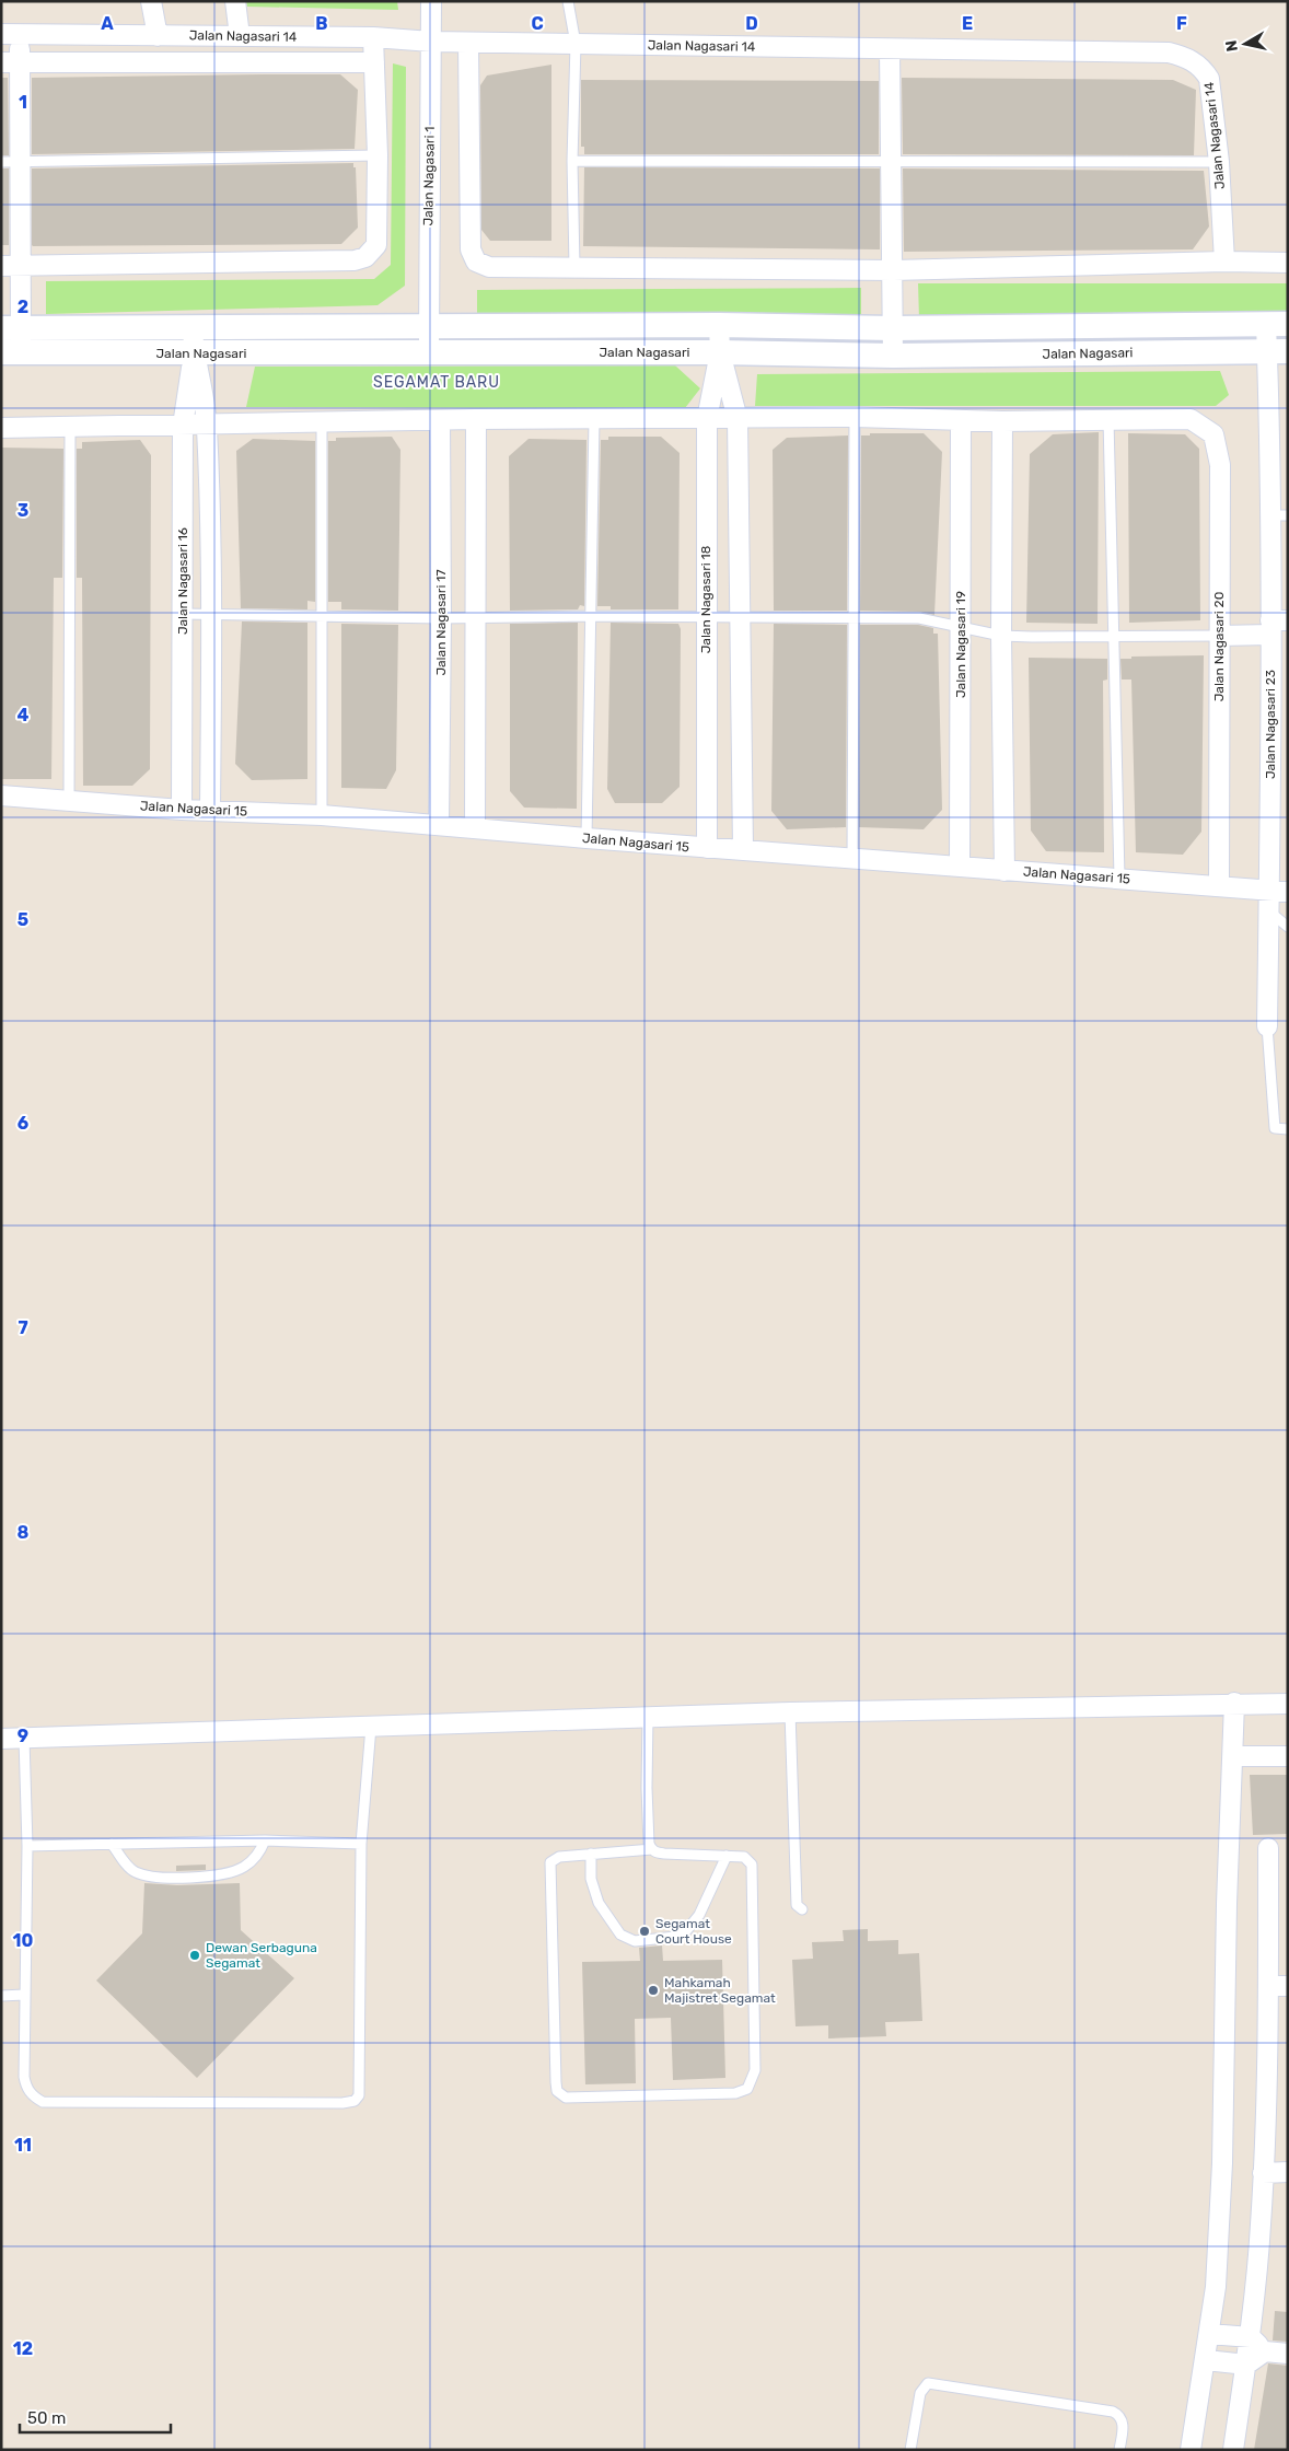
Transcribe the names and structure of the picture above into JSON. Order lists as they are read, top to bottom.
{
  "streets": {
    "street": [
      "Jalan Nagasari 14",
      "Jalan Nagasari 1",
      "Jalan Nagasari",
      "Jalan Nagasari 16",
      "Jalan Nagasari 18",
      "Jalan Nagasari 17",
      "Jalan Nagasari 19",
      "Jalan Nagasari 20",
      "Jalan Nagasari 23",
      "Jalan Nagasari 15"
    ]
  },
  "crossings": [
    ["Jalan Nagasari 14", "Jalan Nagasari 1"],
    ["Jalan Nagasari 1", "Jalan Nagasari"],
    ["Jalan Nagasari", "Jalan Nagasari 16"],
    ["Jalan Nagasari", "Jalan Nagasari 18"],
    ["Jalan Nagasari", "Jalan Nagasari 23"],
    ["Jalan Nagasari 16", "Jalan Nagasari 15"],
    ["Jalan Nagasari 18", "Jalan Nagasari 15"],
    ["Jalan Nagasari 17", "Jalan Nagasari 15"],
    ["Jalan Nagasari 19", "Jalan Nagasari 15"],
    ["Jalan Nagasari 20", "Jalan Nagasari 15"],
    ["Jalan Nagasari 23", "Jalan Nagasari 15"]
  ],
  "districts": ["SEGAMAT BARU"],
  "places": ["Segamat Court House", "Dewan Serbaguna Segamat", "Mahkamah Majistret Segamat"],
  "scale_bar": "50 m",
  "north": "left",
  "grid": {
    "columns": [
      "A",
      "B",
      "C",
      "D",
      "E",
      "F"
    ],
    "rows": [
      "1",
      "2",
      "3",
      "4",
      "5",
      "6",
      "7",
      "8",
      "9",
      "10",
      "11",
      "12"
    ]
  }
}
